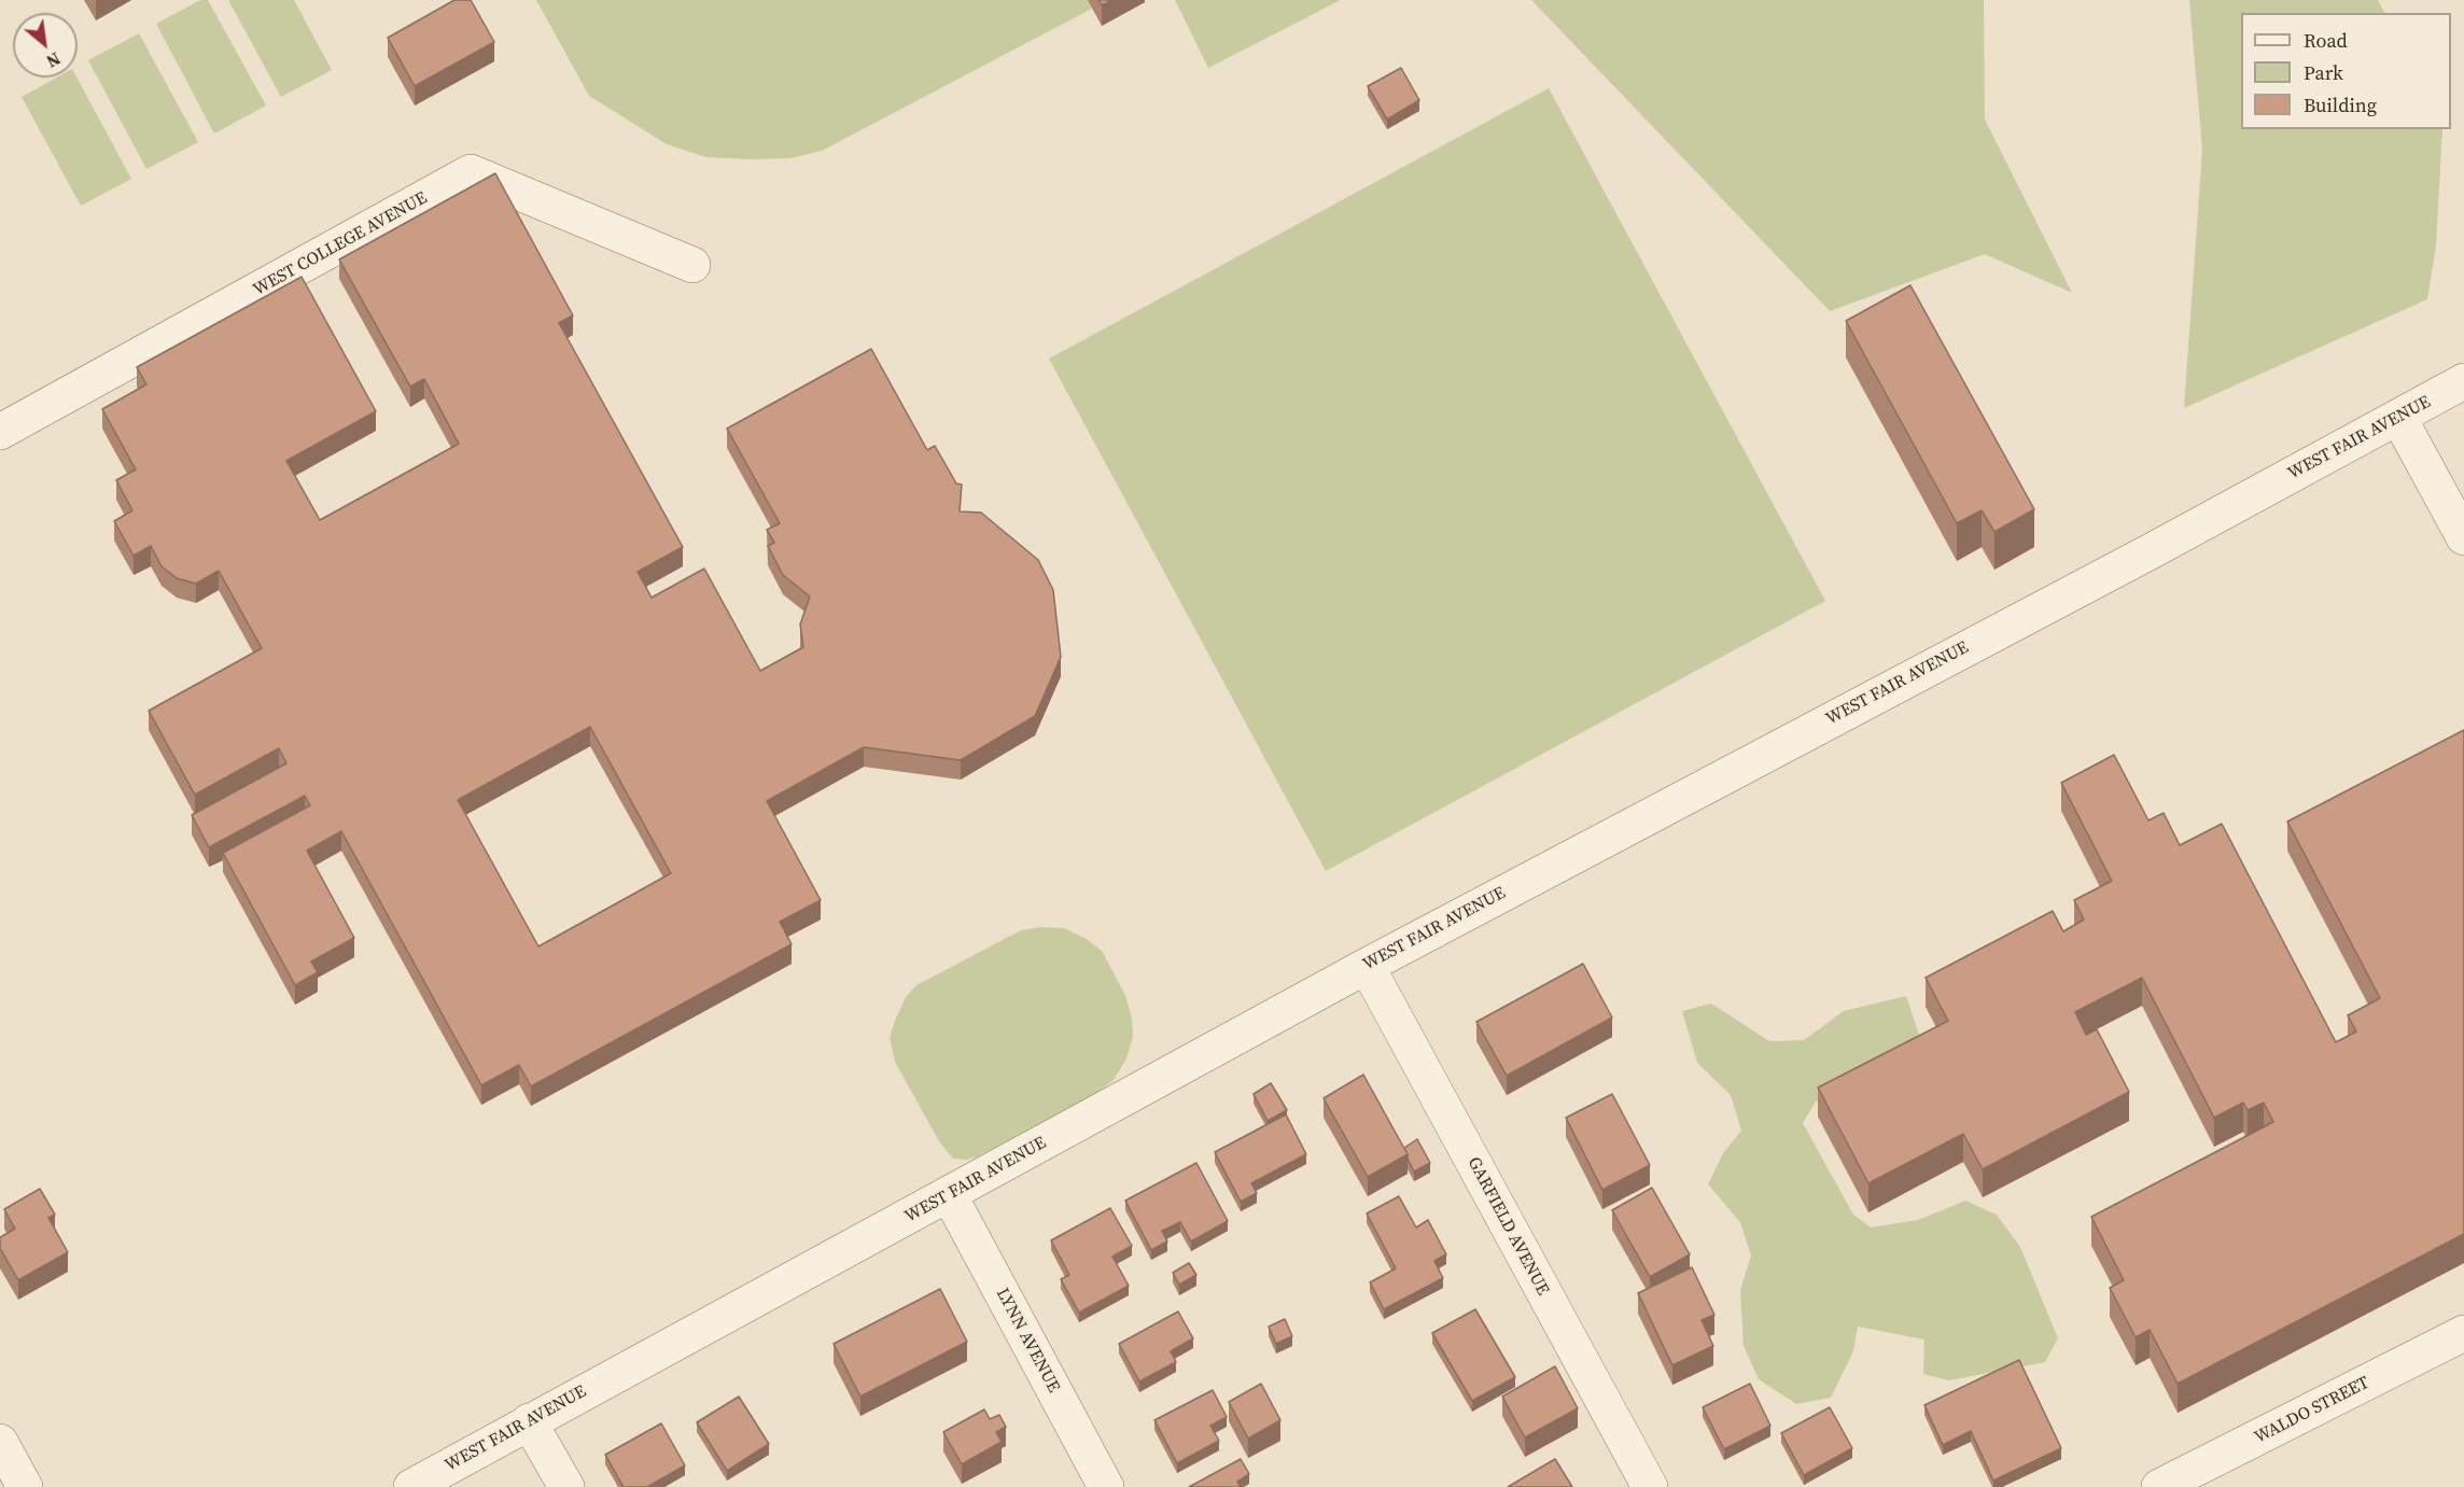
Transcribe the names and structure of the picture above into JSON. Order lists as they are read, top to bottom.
{
  "streets": {
    "street": [
      "WEST COLLEGE AVENUE",
      "WEST FAIR AVENUE",
      "GARFIELD AVENUE",
      "LYNN AVENUE",
      "WALDO STREET"
    ]
  },
  "crossings": [
    ["WEST FAIR AVENUE", "GARFIELD AVENUE"],
    ["WEST FAIR AVENUE", "LYNN AVENUE"]
  ],
  "legend": ["Road", "Park", "Building"],
  "north": "bottom right"
}
